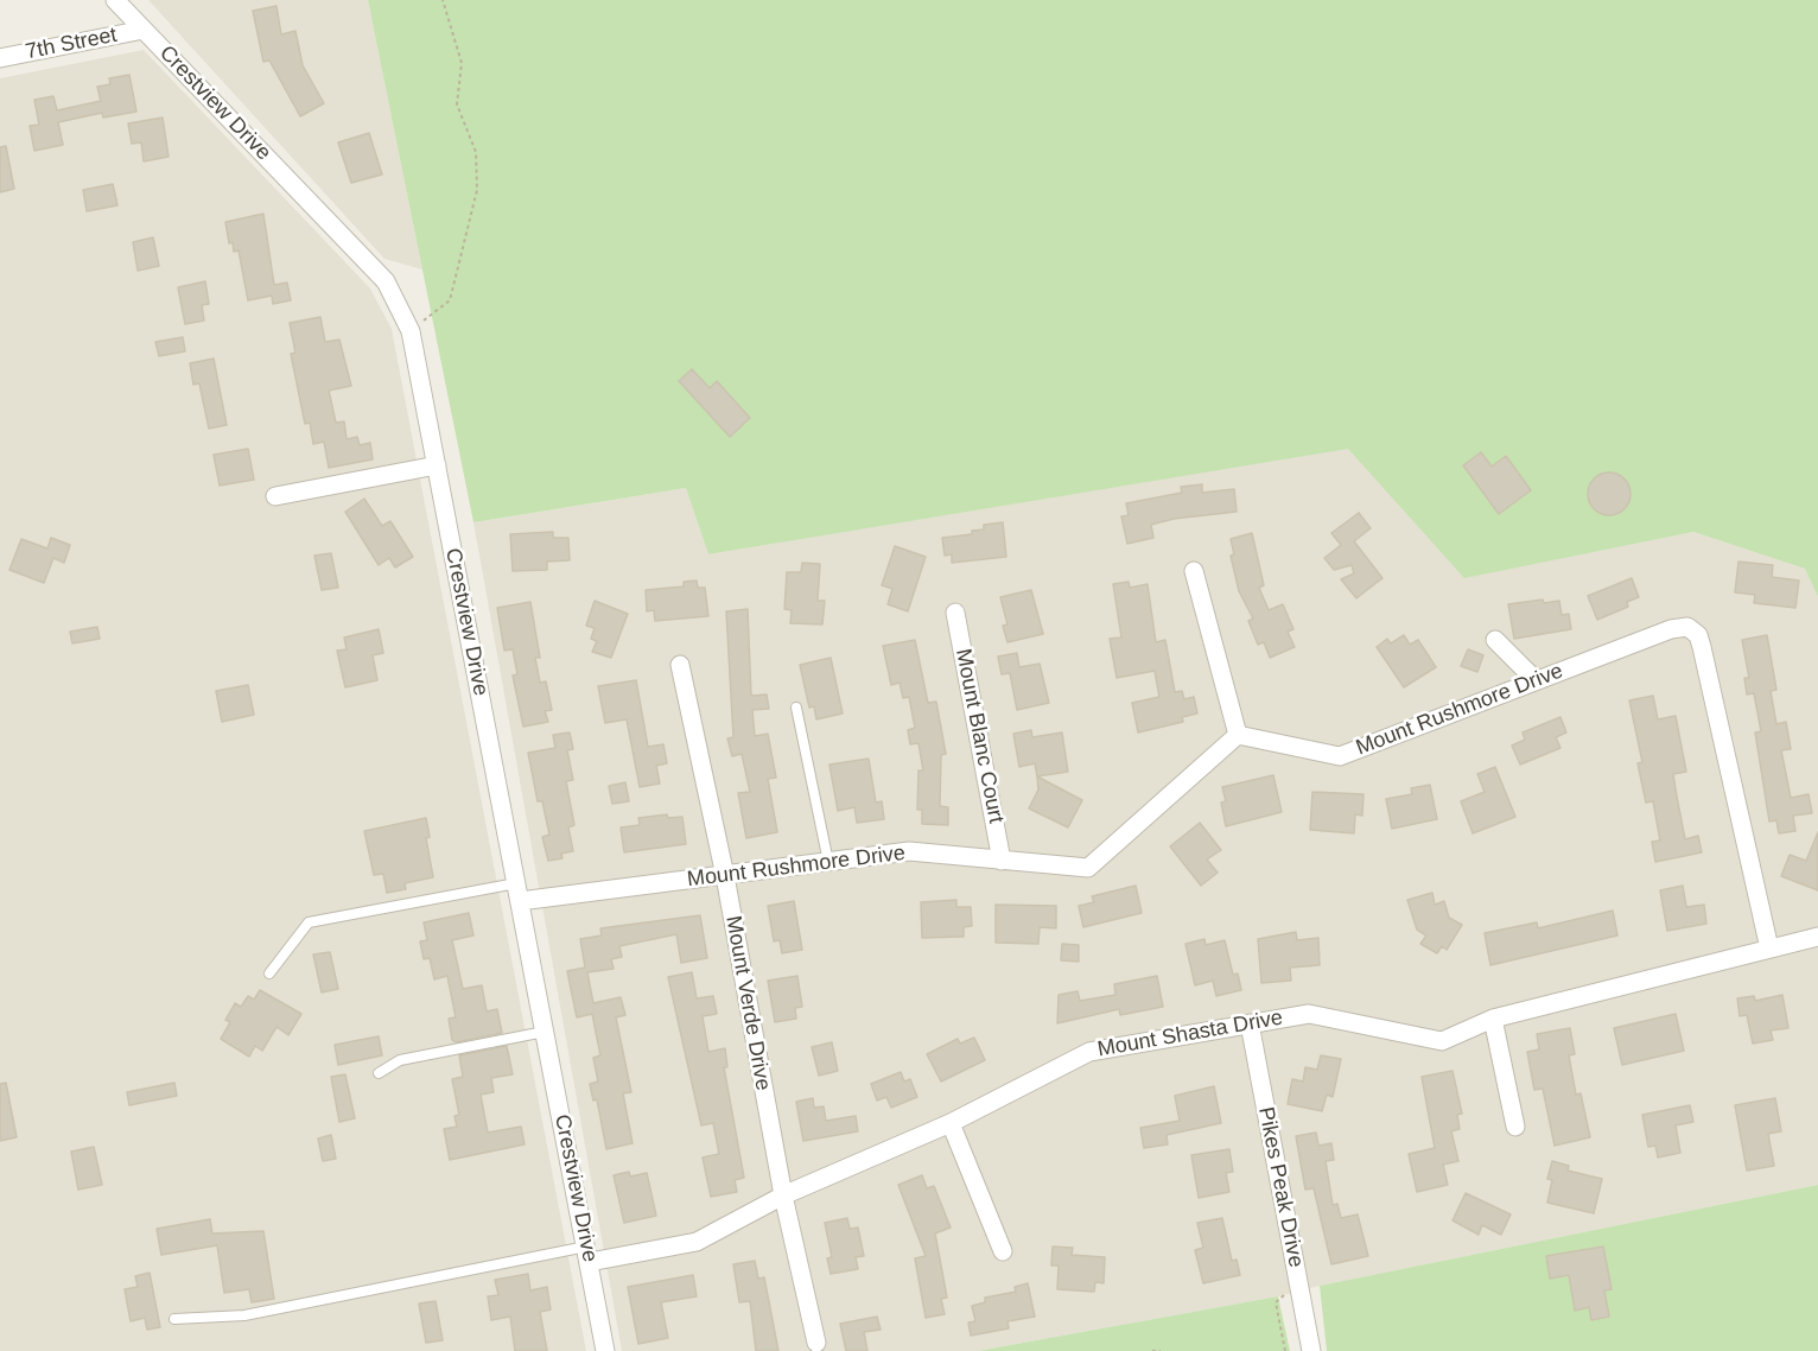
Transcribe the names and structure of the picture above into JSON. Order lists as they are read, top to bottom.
{
  "streets": {
    "street": [
      "7th Street",
      "Crestview Drive",
      "Mount Rushmore Drive",
      "Mount Blanc Court",
      "Mount Verde Drive",
      "Mount Shasta Drive",
      "Pikes Peak Drive"
    ]
  },
  "crossings": [
    ["7th Street", "Crestview Drive"],
    ["Crestview Drive", "Mount Rushmore Drive"],
    ["Crestview Drive", "Mount Shasta Drive"],
    ["Mount Rushmore Drive", "Mount Blanc Court"],
    ["Mount Rushmore Drive", "Mount Verde Drive"],
    ["Mount Rushmore Drive", "Mount Shasta Drive"],
    ["Mount Verde Drive", "Mount Shasta Drive"],
    ["Mount Shasta Drive", "Pikes Peak Drive"]
  ]
}
